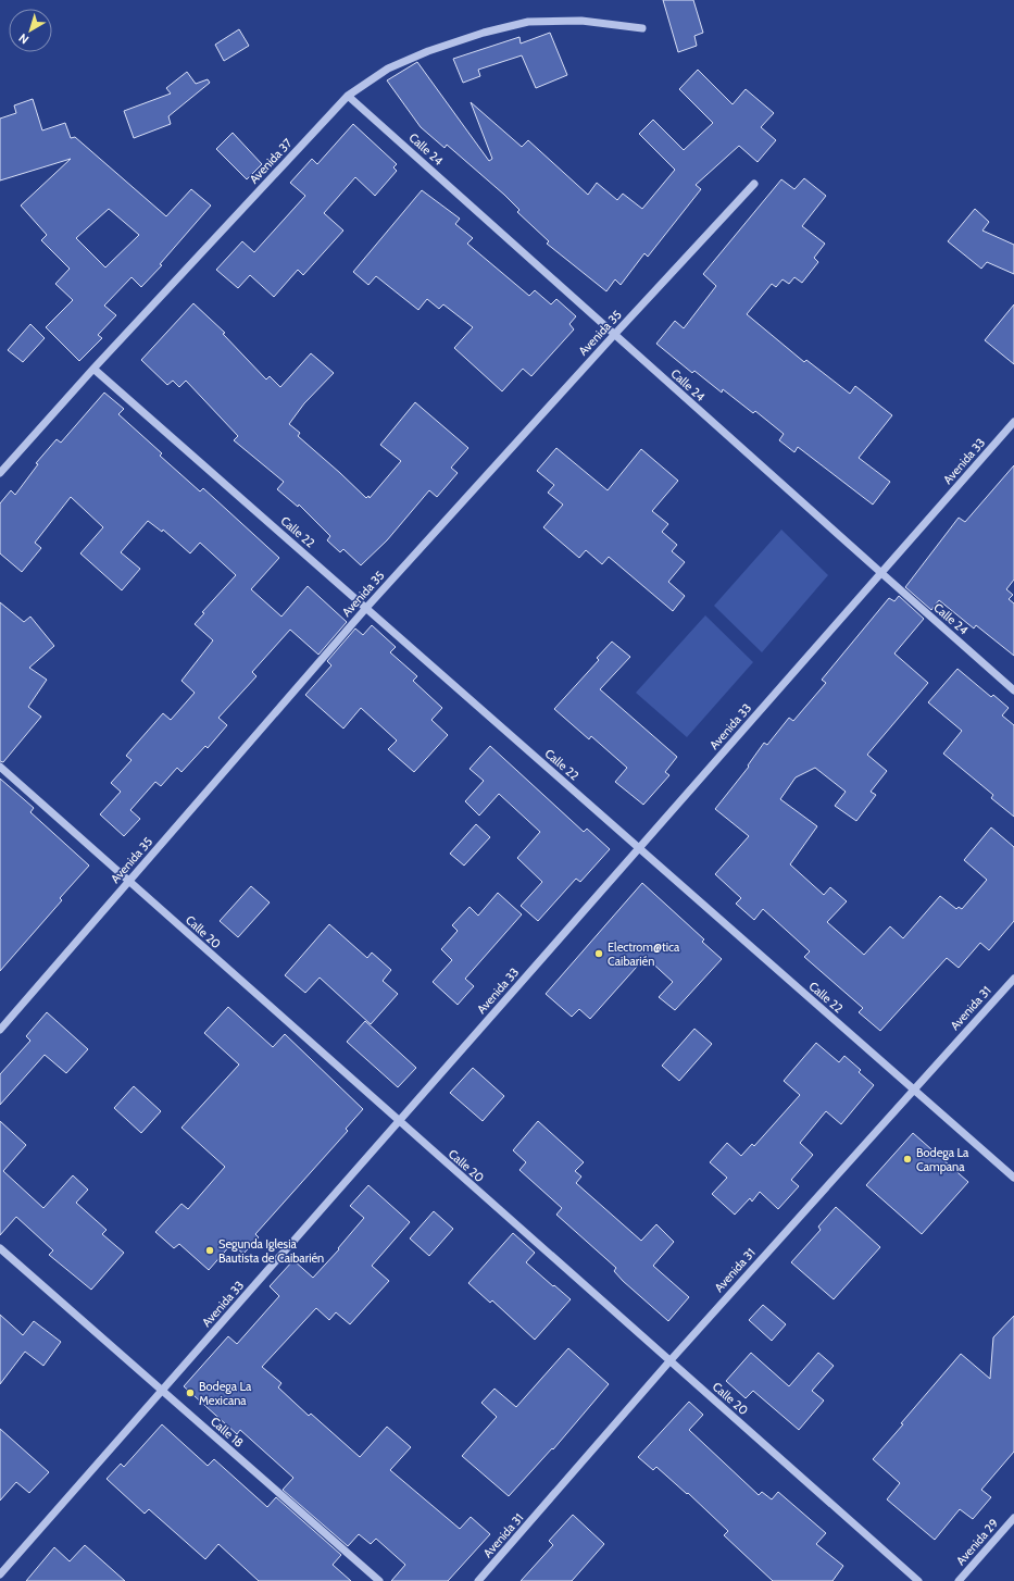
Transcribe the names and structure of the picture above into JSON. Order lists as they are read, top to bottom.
{
  "streets": {
    "street": [
      "Calle 24",
      "Avenida 37",
      "Avenida 35",
      "Avenida 33",
      "Calle 22",
      "Calle 20",
      "Avenida 31",
      "Calle 18",
      "Avenida 29"
    ]
  },
  "crossings": [
    ["Calle 24", "Avenida 37"],
    ["Calle 24", "Avenida 35"],
    ["Calle 24", "Avenida 33"],
    ["Avenida 37", "Calle 22"],
    ["Avenida 35", "Calle 22"],
    ["Avenida 35", "Calle 20"],
    ["Avenida 33", "Calle 22"],
    ["Avenida 33", "Calle 20"],
    ["Avenida 33", "Calle 18"],
    ["Calle 22", "Avenida 31"],
    ["Calle 20", "Avenida 31"]
  ],
  "places": [
    "Electrom@tica Caibarién",
    "Bodega La Campana",
    "Segunda Iglesia Bautista de Caibarién",
    "Bodega La Mexicana"
  ],
  "north": "bottom left"
}
